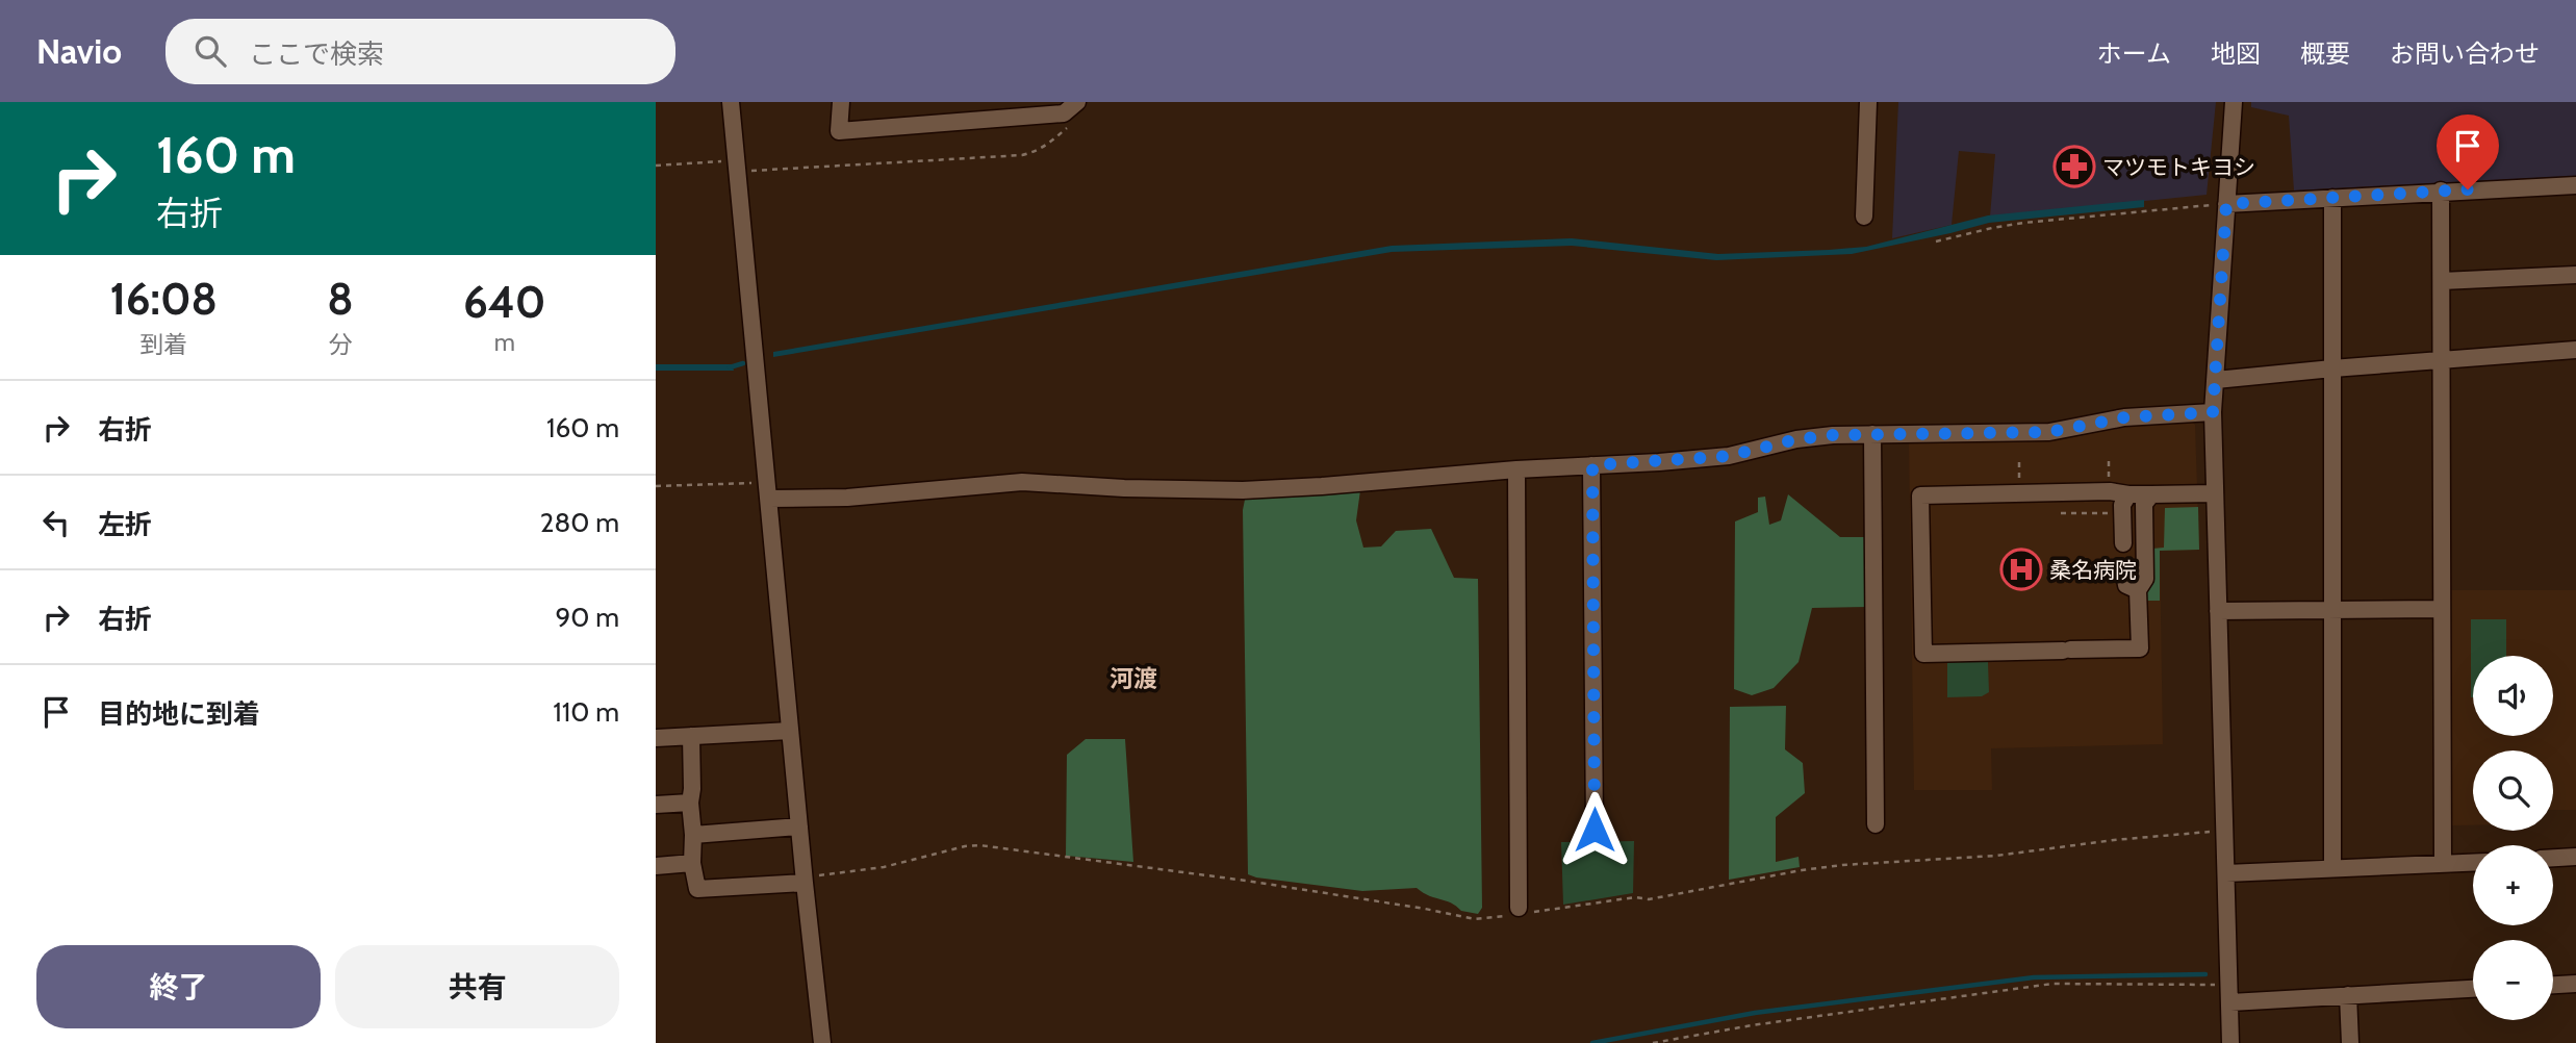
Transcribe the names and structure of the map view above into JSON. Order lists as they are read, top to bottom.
{
  "districts": ["河渡"],
  "places": {
    "pharmacy": ["マツモトキヨシ"],
    "hospital": ["桑名病院"]
  },
  "page": {
    "header": "Navio",
    "search": "ここで検索",
    "nav": [
      "ホーム",
      "地図",
      "概要",
      "お問い合わせ"
    ],
    "turn": ["160 m", "右折"],
    "eta": [
      "16:08",
      "到着",
      "8",
      "分",
      "640",
      "m"
    ],
    "list": [
      {
        "name": "右折",
        "value": "160 m"
      },
      {
        "name": "左折",
        "value": "280 m"
      },
      {
        "name": "右折",
        "value": "90 m"
      },
      {
        "name": "目的地に到着",
        "value": "110 m"
      }
    ],
    "map_buttons": ["+", "−"],
    "buttons": ["終了", "共有"]
  }
}
